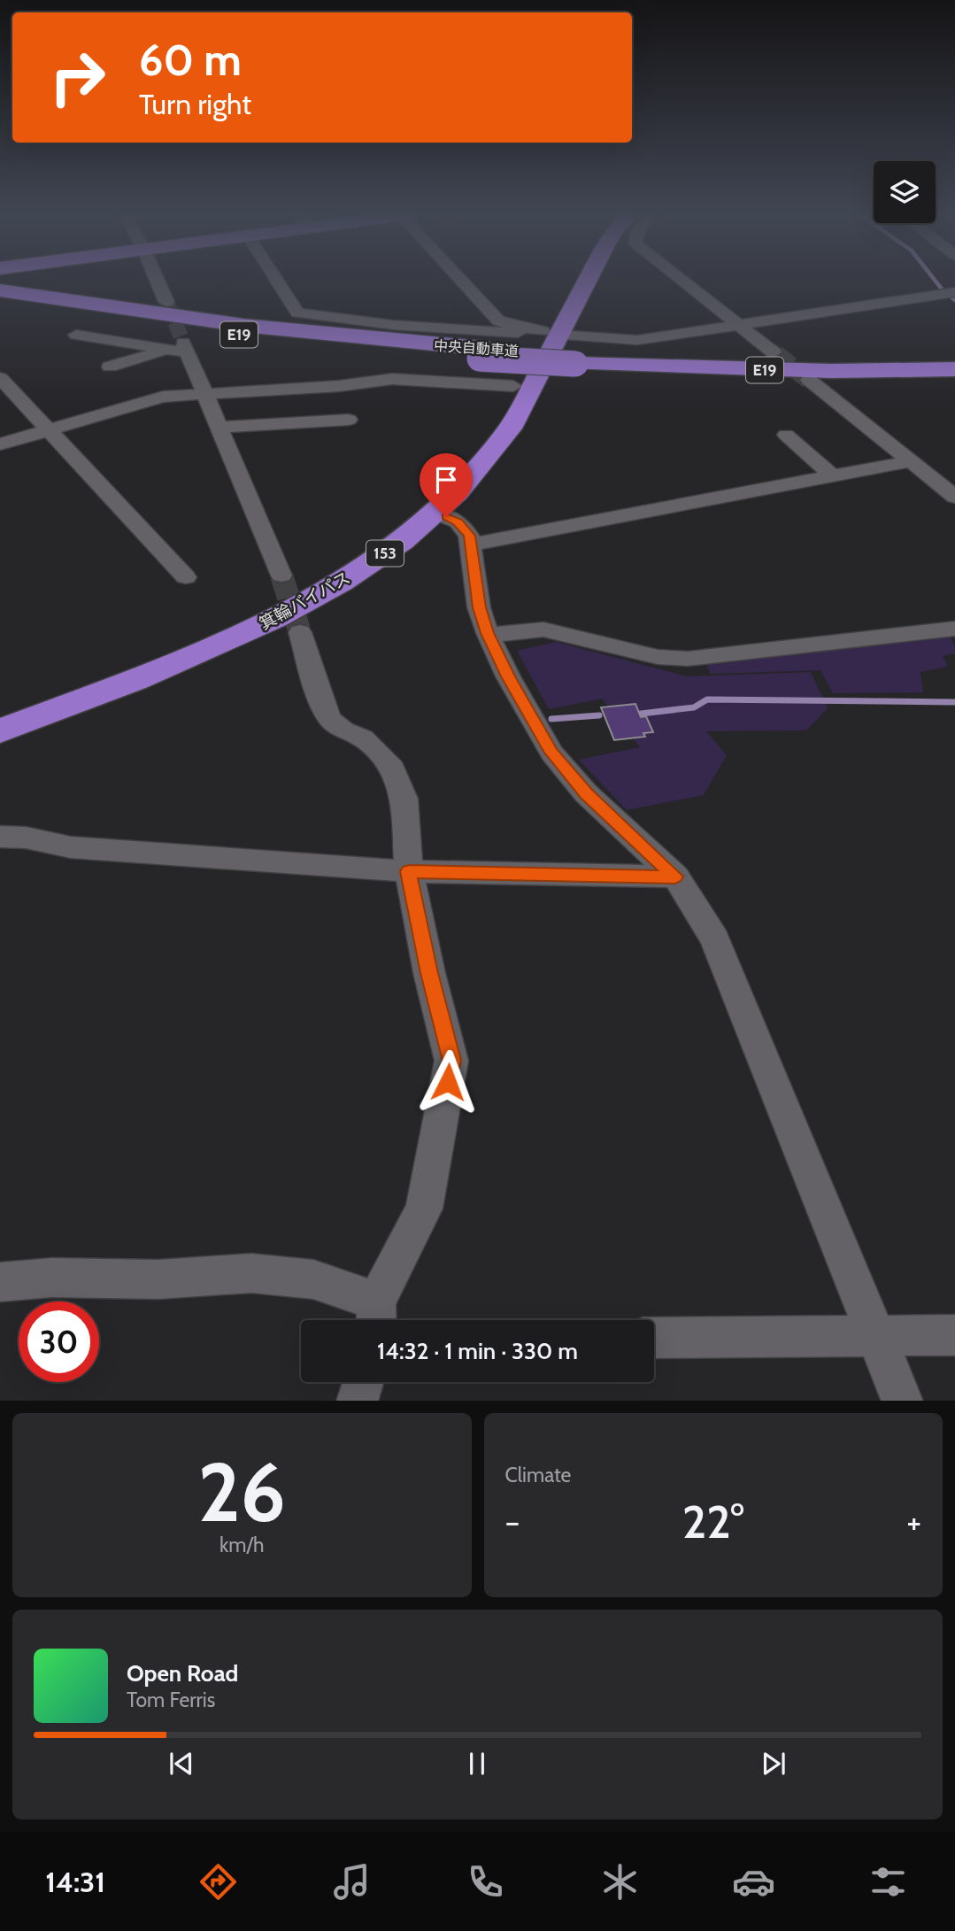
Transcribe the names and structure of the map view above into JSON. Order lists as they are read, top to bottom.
{
  "streets": {
    "highway": [
      "E19",
      "中央自動車道",
      "153",
      "箕輪バイパス"
    ]
  },
  "page": {
    "turn": ["60 m", "Turn right"],
    "limit": "30",
    "trip": "14:32 · 1 min · 330 m",
    "tile": [
      ["26", "km/h"],
      "Climate"
    ],
    "heat": ["−", "22°", "+"],
    "song": ["Open Road", "Tom Ferris"],
    "tabs": "14:31"
  }
}
